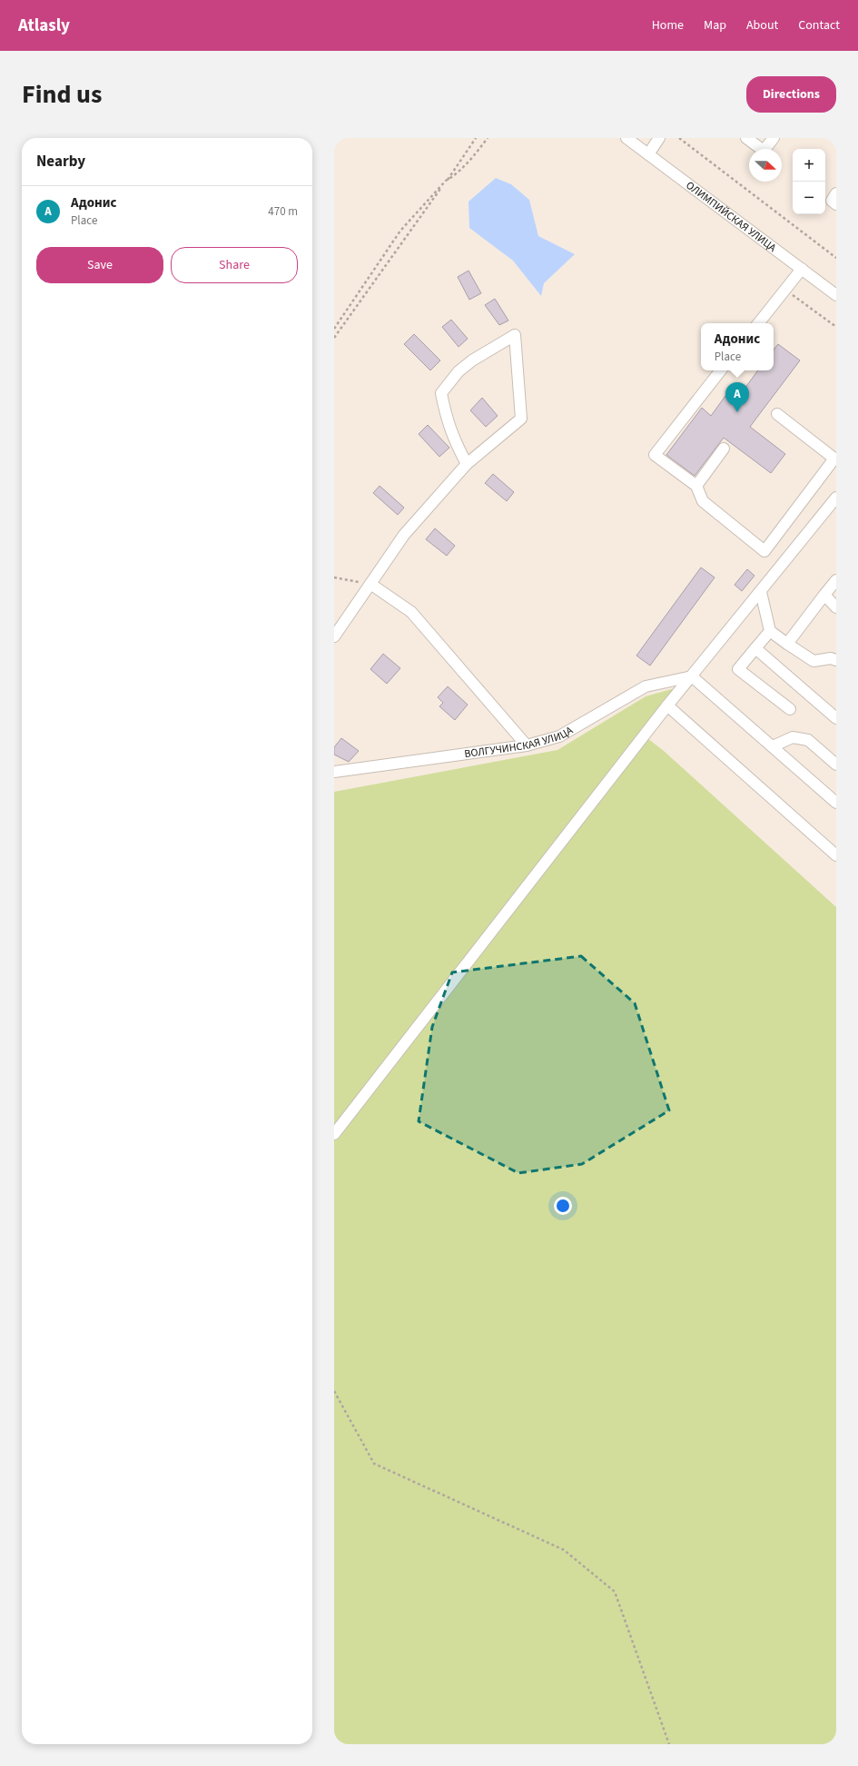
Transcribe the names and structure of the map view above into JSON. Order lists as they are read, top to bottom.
{
  "streets": {
    "street": ["ОЛИМПИЙСКАЯ УЛИЦА", "ВОЛГУЧИНСКАЯ УЛИЦА"]
  },
  "north": "right",
  "page": {
    "header": "Atlasly",
    "nav": [
      "Home",
      "Map",
      "About",
      "Contact"
    ],
    "title": "Find us",
    "buttons": [
      "Directions",
      ["Save", "Share"]
    ],
    "heading": "Nearby",
    "map_buttons": ["+", "−"],
    "list": [
      {
        "mark": "A",
        "name": "Адонис",
        "note": "Place",
        "value": "470 m"
      }
    ],
    "popup": ["Адонис", "Place"],
    "pins": "A"
  }
}
